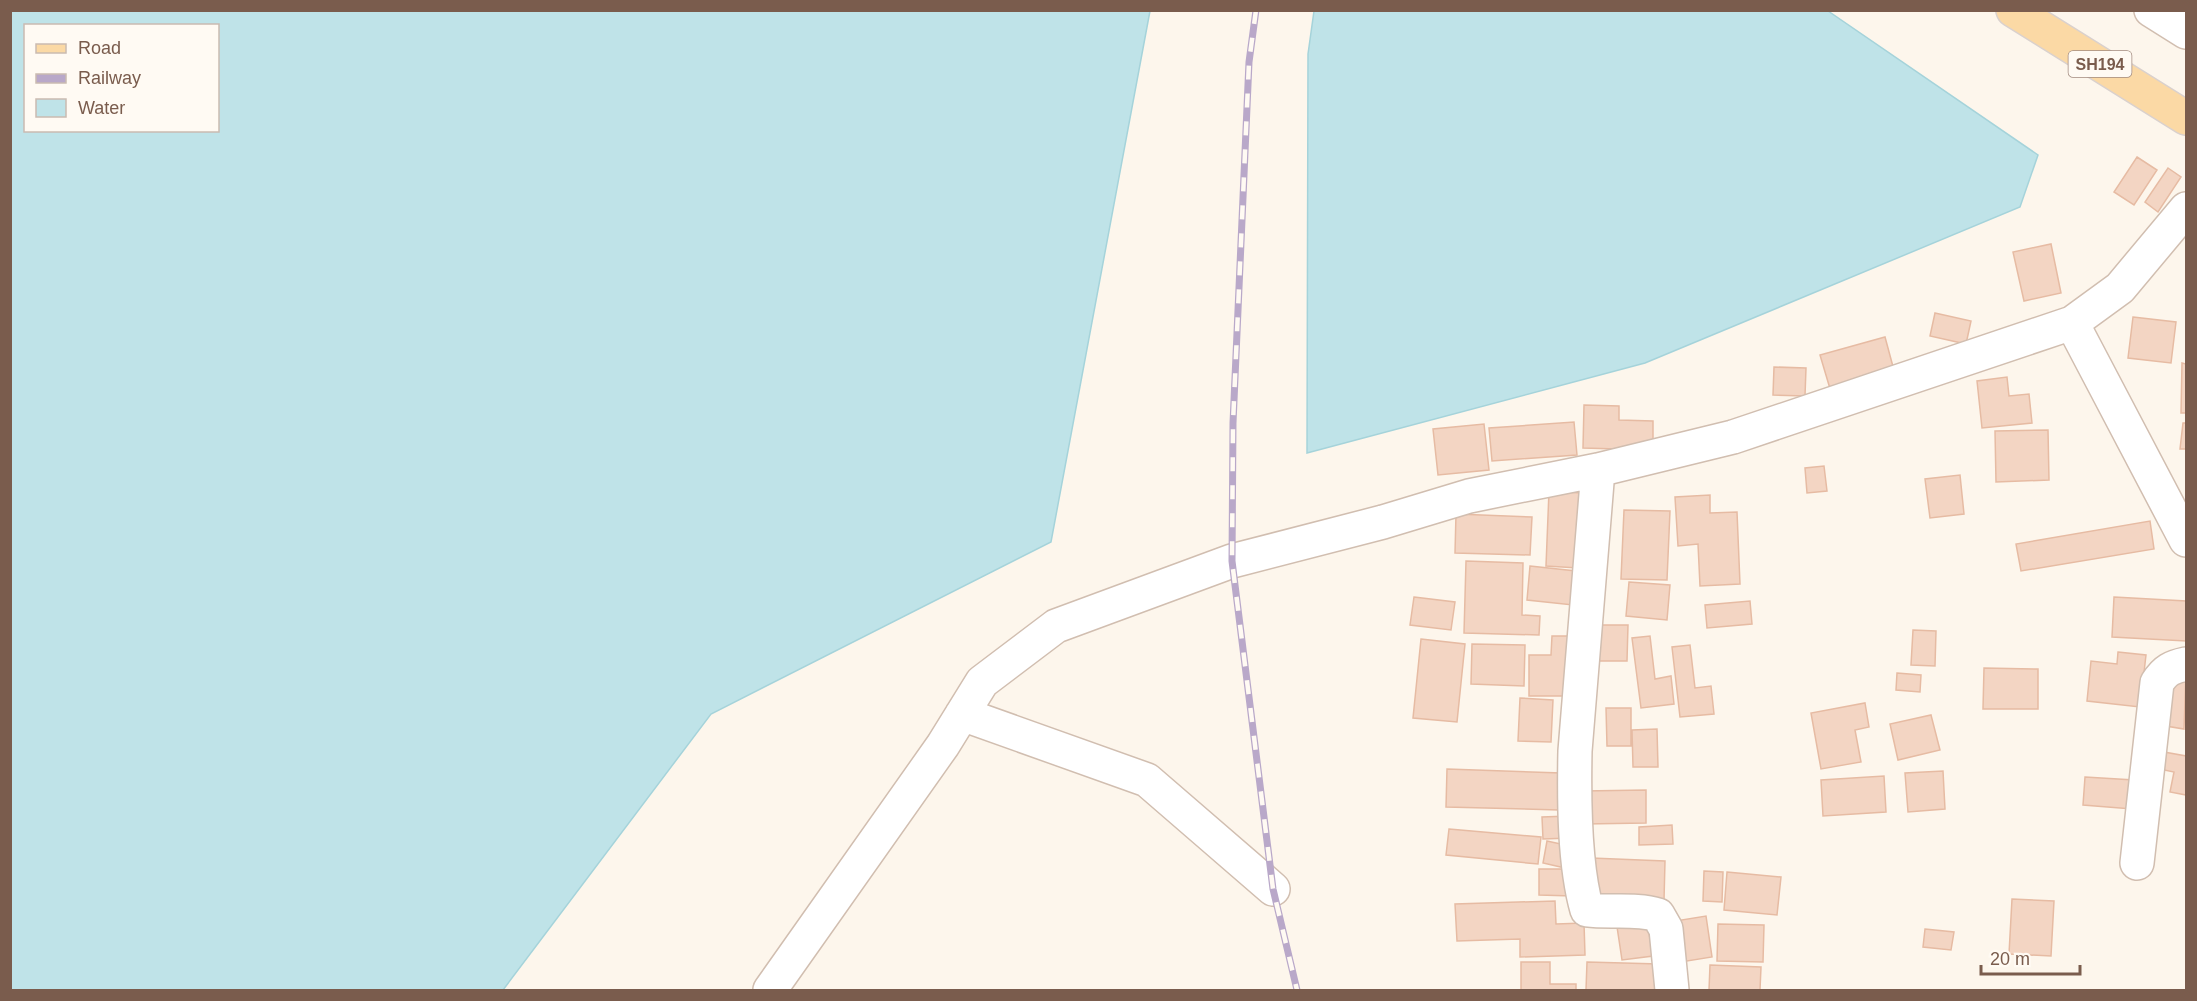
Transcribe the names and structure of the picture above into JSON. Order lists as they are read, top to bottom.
{
  "streets": {
    "main road": ["SH194"]
  },
  "legend": ["Road", "Railway", "Water"],
  "scale_bar": "20 m"
}
